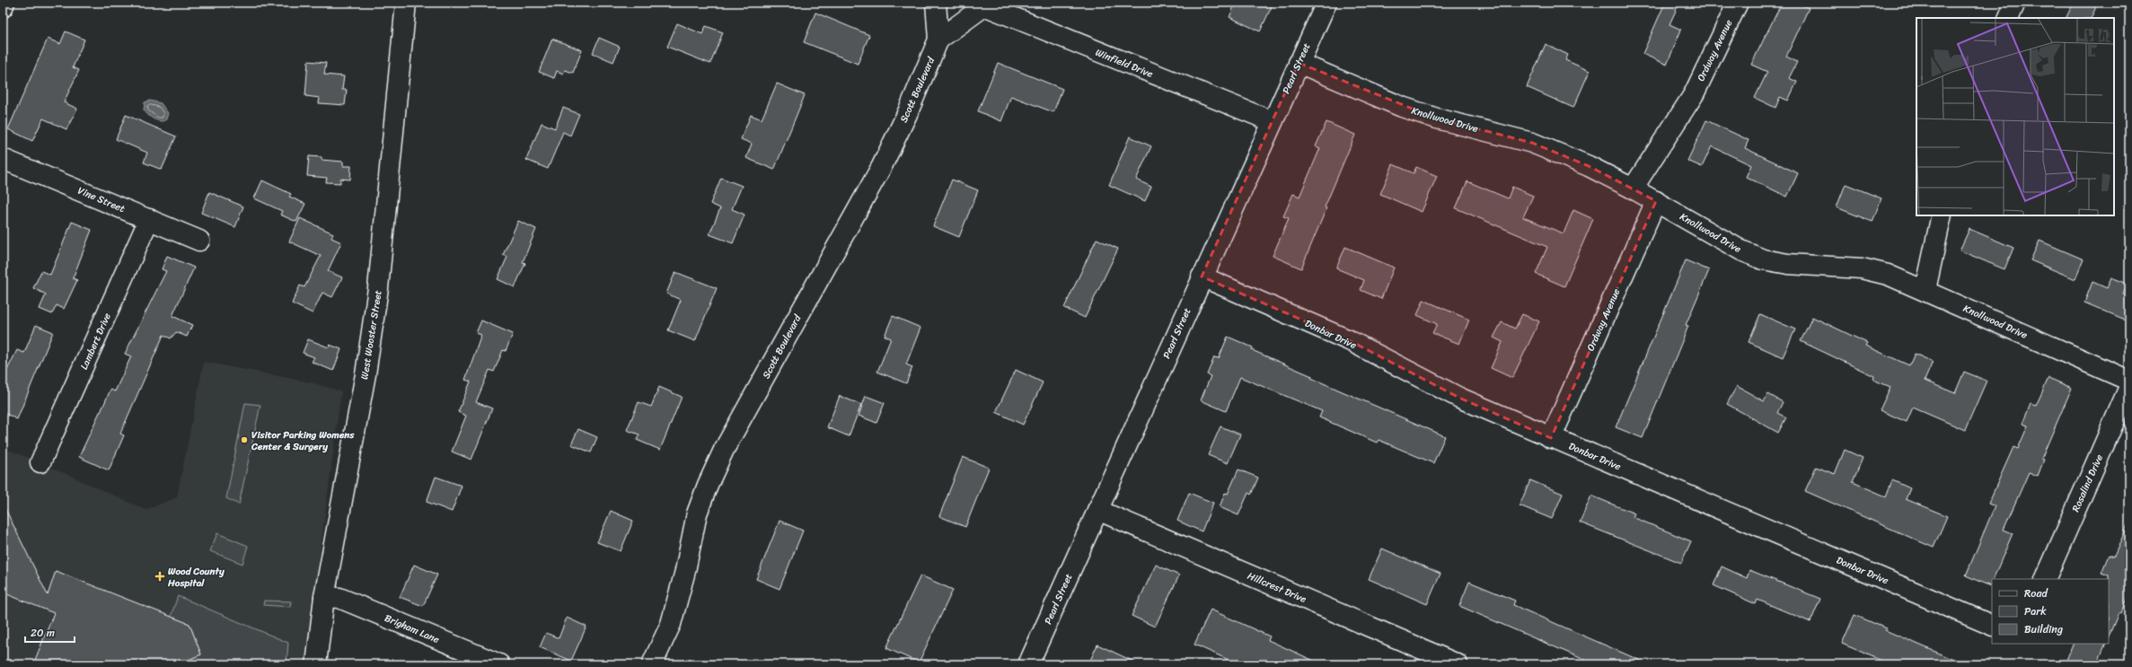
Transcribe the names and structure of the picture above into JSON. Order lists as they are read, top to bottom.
{
  "streets": {
    "street": [
      "Ordway Avenue",
      "Winfield Drive",
      "Pearl Street",
      "Scott Boulevard",
      "Knollwood Drive",
      "Vine Street",
      "Donbar Drive",
      "West Wooster Street",
      "Lambert Drive",
      "Rosalind Drive",
      "Hillcrest Drive",
      "Brigham Lane"
    ]
  },
  "crossings": [
    ["Ordway Avenue", "Knollwood Drive"],
    ["Ordway Avenue", "Donbar Drive"],
    ["Winfield Drive", "Pearl Street"],
    ["Pearl Street", "Knollwood Drive"],
    ["Pearl Street", "Donbar Drive"],
    ["Pearl Street", "Hillcrest Drive"],
    ["Vine Street", "Lambert Drive"],
    ["West Wooster Street", "Brigham Lane"]
  ],
  "places": {
    "other": ["Visitor Parking Womens Center & Surgery"],
    "health": ["Wood County Hospital"]
  },
  "legend": ["Road", "Park", "Building"],
  "scale_bar": "20 m"
}
